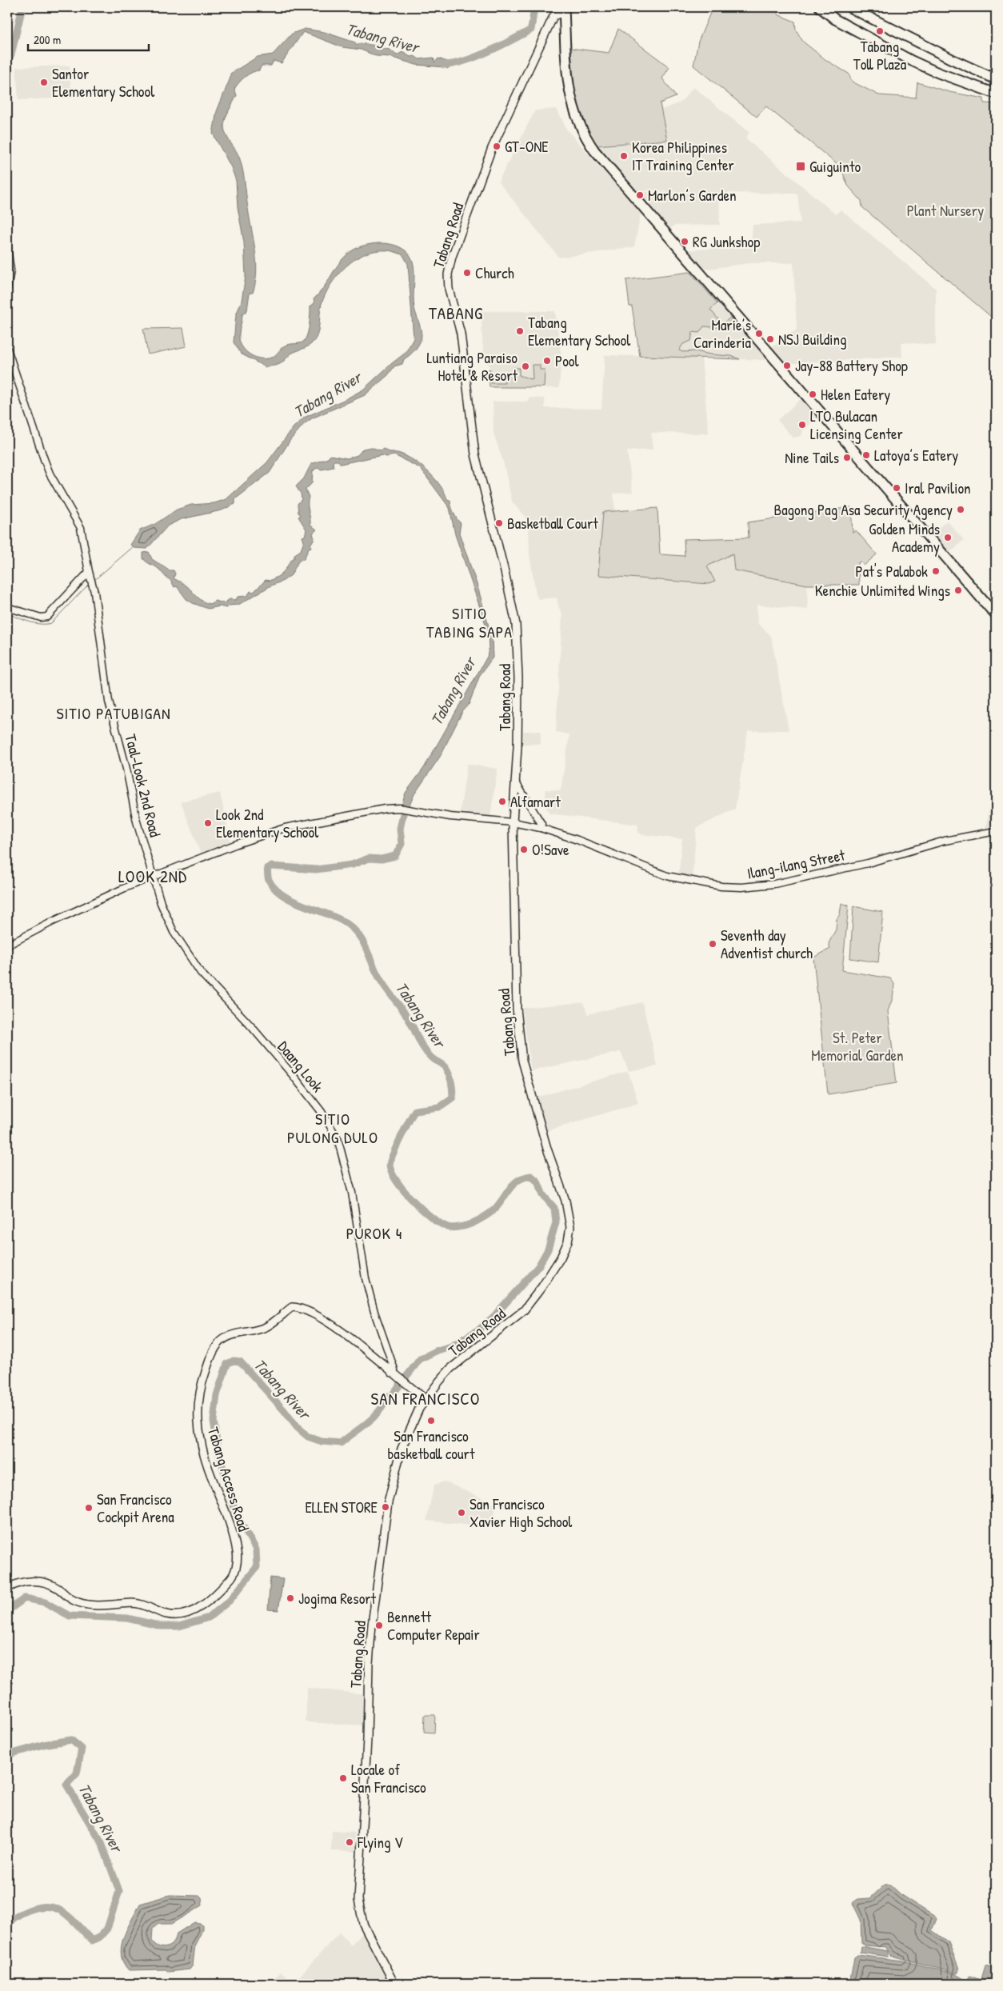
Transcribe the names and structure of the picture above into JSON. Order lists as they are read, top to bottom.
{
  "streets": {
    "main road": ["Tabang Road", "Tabang Access Road"],
    "street": ["Taal-Look 2nd Road", "Ilang-ilang Street", "Daang Look"]
  },
  "crossings": [
    ["Tabang Road", "Ilang-ilang Street"],
    ["Tabang Road", "Tabang Access Road"],
    ["Taal-Look 2nd Road", "Ilang-ilang Street"],
    ["Taal-Look 2nd Road", "Daang Look"],
    ["Ilang-ilang Street", "Daang Look"],
    ["Daang Look", "Tabang Access Road"]
  ],
  "districts": [
    "TABANG",
    "SITIO TABING SAPA",
    "SITIO PATUBIGAN",
    "LOOK 2ND",
    "SITIO PULONG DULO",
    "PUROK 4",
    "SAN FRANCISCO"
  ],
  "water": ["Tabang River"],
  "parks": ["Plant Nursery", "St. Peter Memorial Garden"],
  "places": {
    "other": [
      "Tabang Toll Plaza",
      "Santor Elementary School",
      "GT-ONE",
      "Korea Philippines IT Training Center",
      "Marlon’s Garden",
      "RG Junkshop",
      "Church",
      "Tabang Elementary School",
      "Marie’s Carinderia",
      "NSJ Building",
      "Pool",
      "Jay-88 Battery Shop",
      "Luntiang Paraiso Hotel & Resort",
      "Helen Eatery",
      "LTO Bulacan Licensing Center",
      "Latoya’s Eatery",
      "Nine Tails",
      "Iral Pavilion",
      "Bagong Pag Asa Security Agency",
      "Basketball Court",
      "Golden Minds Academy",
      "Pat's Palabok",
      "Kenchie Unlimited Wings",
      "Alfamart",
      "Look 2nd Elementary School",
      "O!Save",
      "Seventh day Adventist church",
      "San Francisco basketball court",
      "ELLEN STORE",
      "San Francisco Cockpit Arena",
      "San Francisco Xavier High School",
      "Jogima Resort",
      "Bennett Computer Repair",
      "Locale of San Francisco",
      "Flying V"
    ],
    "transit": ["Guiguinto"]
  },
  "scale_bar": "200 m"
}
